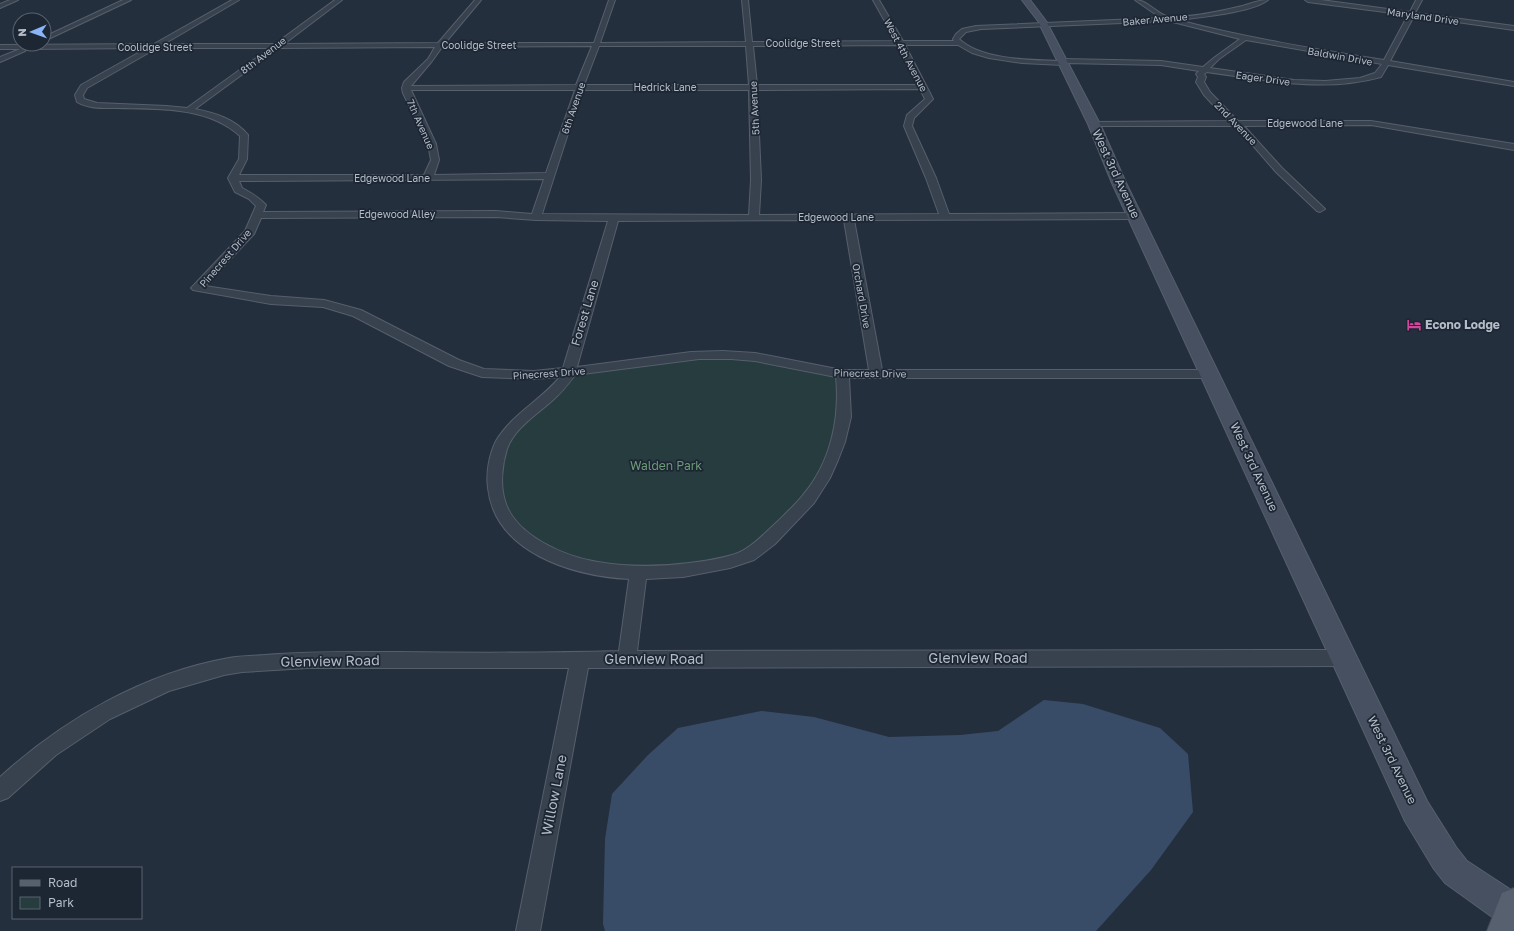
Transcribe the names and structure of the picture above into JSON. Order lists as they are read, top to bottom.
{
  "streets": {
    "street": [
      "Maryland Drive",
      "Baker Avenue",
      "Coolidge Street",
      "8th Avenue",
      "West 4th Avenue",
      "Baldwin Drive",
      "Eager Drive",
      "Hedrick Lane",
      "6th Avenue",
      "5th Avenue",
      "2nd Avenue",
      "Edgewood Lane",
      "7th Avenue",
      "West 3rd Avenue",
      "Edgewood Alley",
      "Pinecrest Drive",
      "Orchard Drive",
      "Forest Lane",
      "Glenview Road",
      "Willow Lane"
    ]
  },
  "crossings": [
    ["Maryland Drive", "Eager Drive"],
    ["Baker Avenue", "Coolidge Street"],
    ["Baker Avenue", "Baldwin Drive"],
    ["Baker Avenue", "Eager Drive"],
    ["Baker Avenue", "West 3rd Avenue"],
    ["Coolidge Street", "8th Avenue"],
    ["Coolidge Street", "West 4th Avenue"],
    ["Coolidge Street", "Eager Drive"],
    ["Coolidge Street", "6th Avenue"],
    ["Coolidge Street", "5th Avenue"],
    ["Coolidge Street", "7th Avenue"],
    ["West 4th Avenue", "Hedrick Lane"],
    ["West 4th Avenue", "Edgewood Lane"],
    ["Baldwin Drive", "Eager Drive"],
    ["Eager Drive", "2nd Avenue"],
    ["Eager Drive", "West 3rd Avenue"],
    ["Hedrick Lane", "6th Avenue"],
    ["Hedrick Lane", "5th Avenue"],
    ["Hedrick Lane", "7th Avenue"],
    ["6th Avenue", "Edgewood Lane"],
    ["6th Avenue", "Edgewood Alley"],
    ["5th Avenue", "Edgewood Lane"],
    ["2nd Avenue", "Edgewood Lane"],
    ["Edgewood Lane", "7th Avenue"],
    ["Edgewood Lane", "West 3rd Avenue"],
    ["Edgewood Lane", "Edgewood Alley"],
    ["Edgewood Lane", "Pinecrest Drive"],
    ["Edgewood Lane", "Orchard Drive"],
    ["Edgewood Lane", "Forest Lane"],
    ["West 3rd Avenue", "Pinecrest Drive"],
    ["West 3rd Avenue", "Glenview Road"],
    ["Edgewood Alley", "Pinecrest Drive"],
    ["Pinecrest Drive", "Orchard Drive"],
    ["Pinecrest Drive", "Forest Lane"],
    ["Glenview Road", "Willow Lane"]
  ],
  "parks": ["Walden Park"],
  "places": {
    "hotel": ["Econo Lodge"]
  },
  "legend": ["Road", "Park"],
  "north": "left"
}
